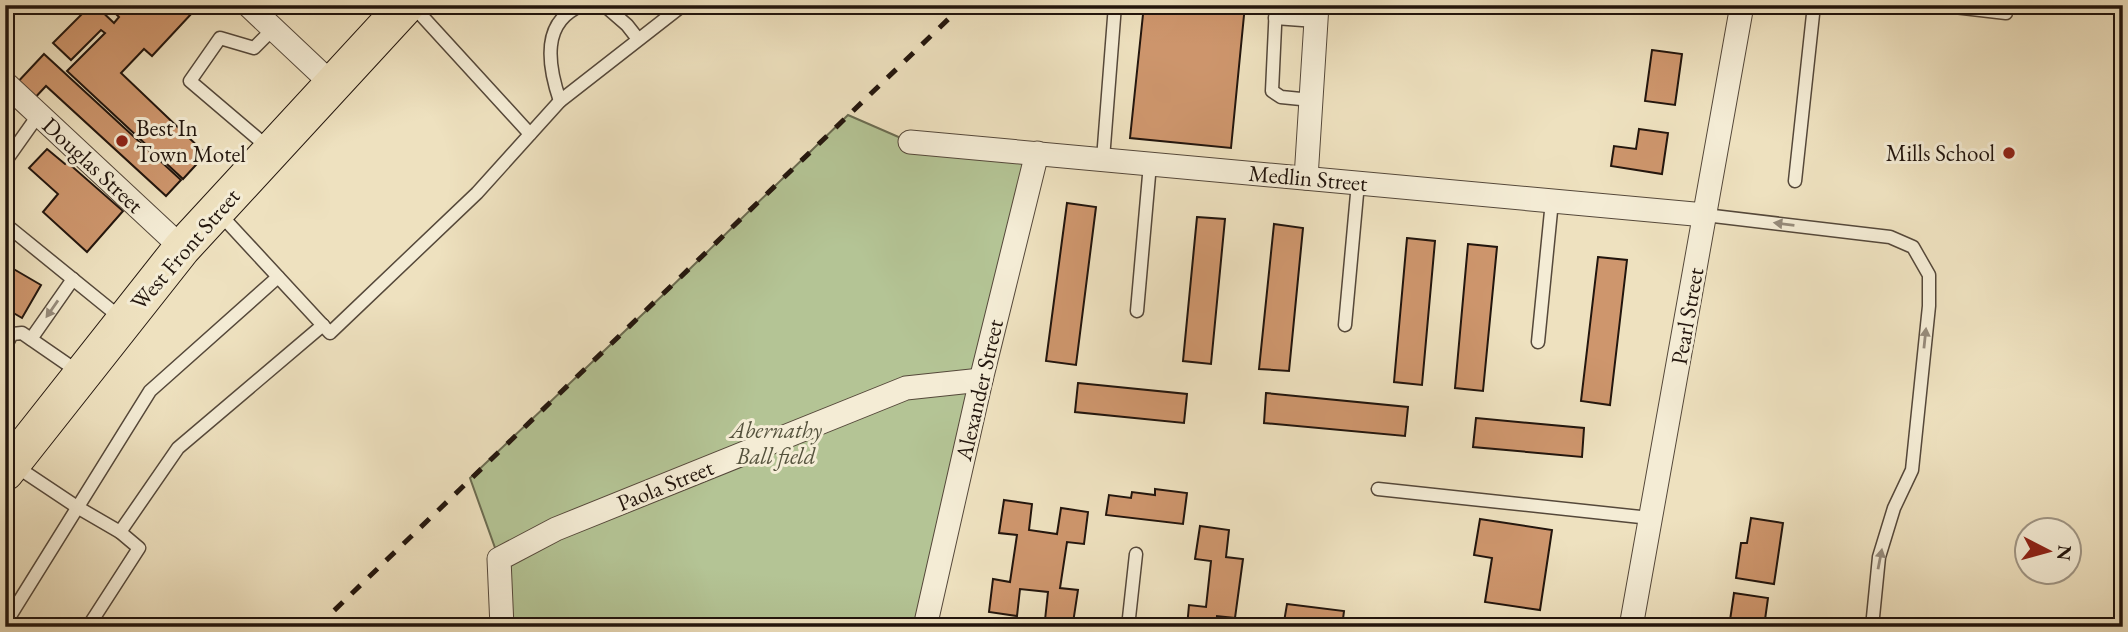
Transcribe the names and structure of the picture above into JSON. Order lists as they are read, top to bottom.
{
  "streets": {
    "main road": ["West Front Street"],
    "street": [
      "Douglas Street",
      "Medlin Street",
      "Pearl Street",
      "Alexander Street",
      "Paola Street"
    ]
  },
  "crossings": [
    ["Douglas Street", "West Front Street"],
    ["Medlin Street", "Pearl Street"],
    ["Medlin Street", "Alexander Street"],
    ["Alexander Street", "Paola Street"]
  ],
  "parks": ["Abernathy Ball field"],
  "places": ["Best In Town Motel", "Mills School"],
  "north": "right"
}
